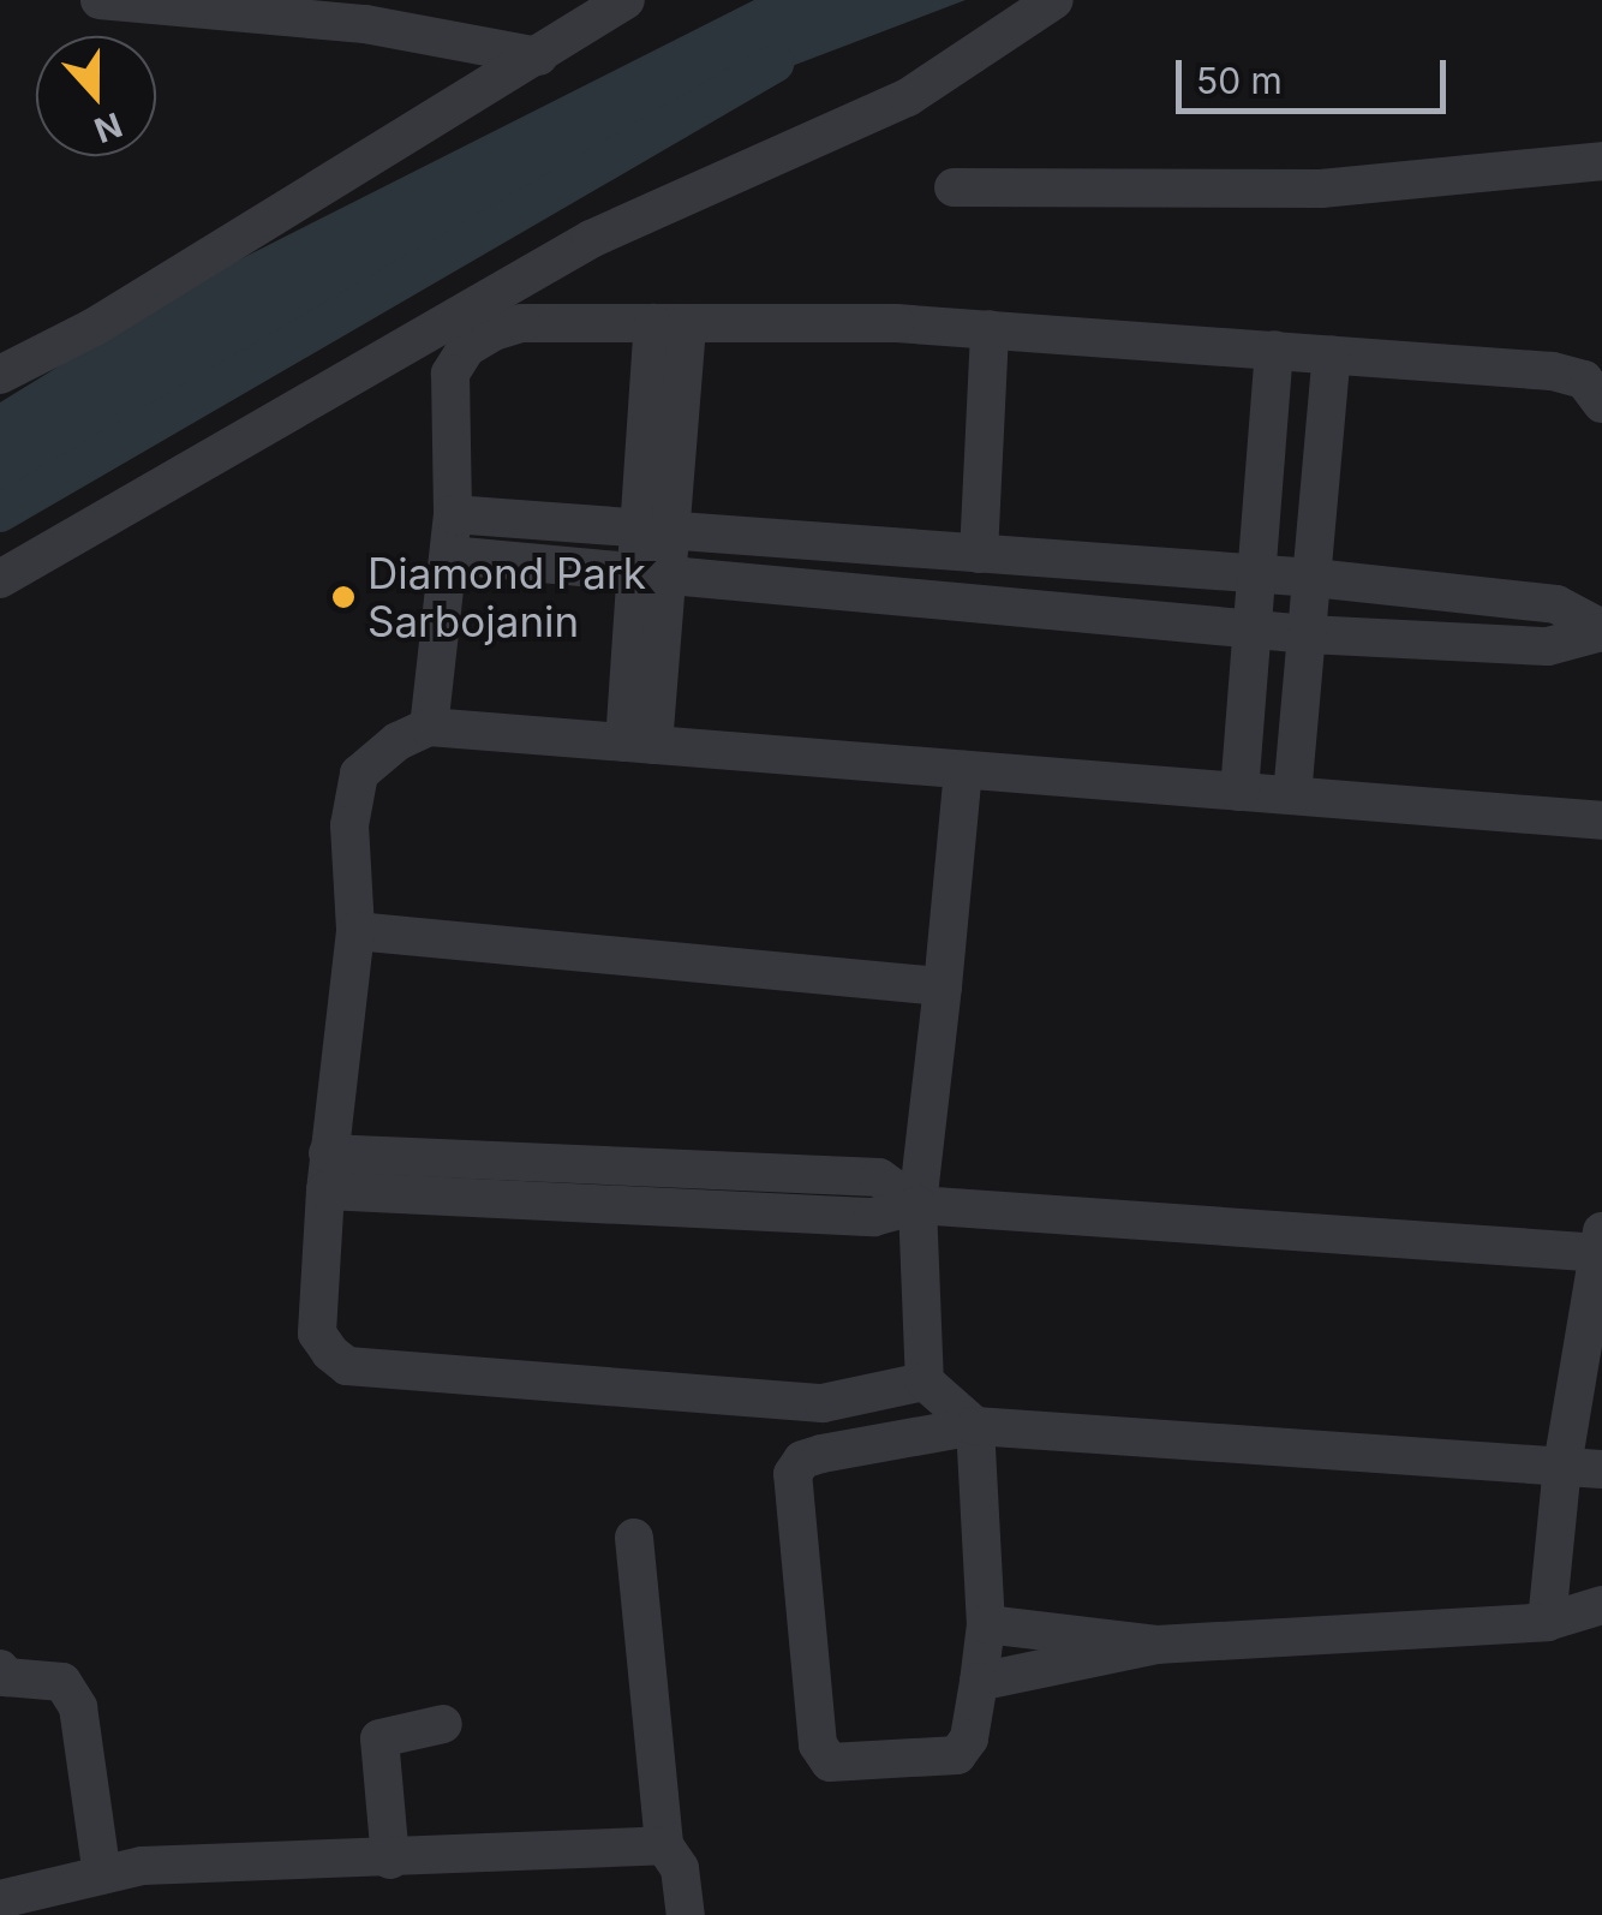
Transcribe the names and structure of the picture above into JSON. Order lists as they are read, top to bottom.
{
  "places": ["Diamond Park Sarbojanin"],
  "scale_bar": "50 m",
  "north": "bottom"
}
